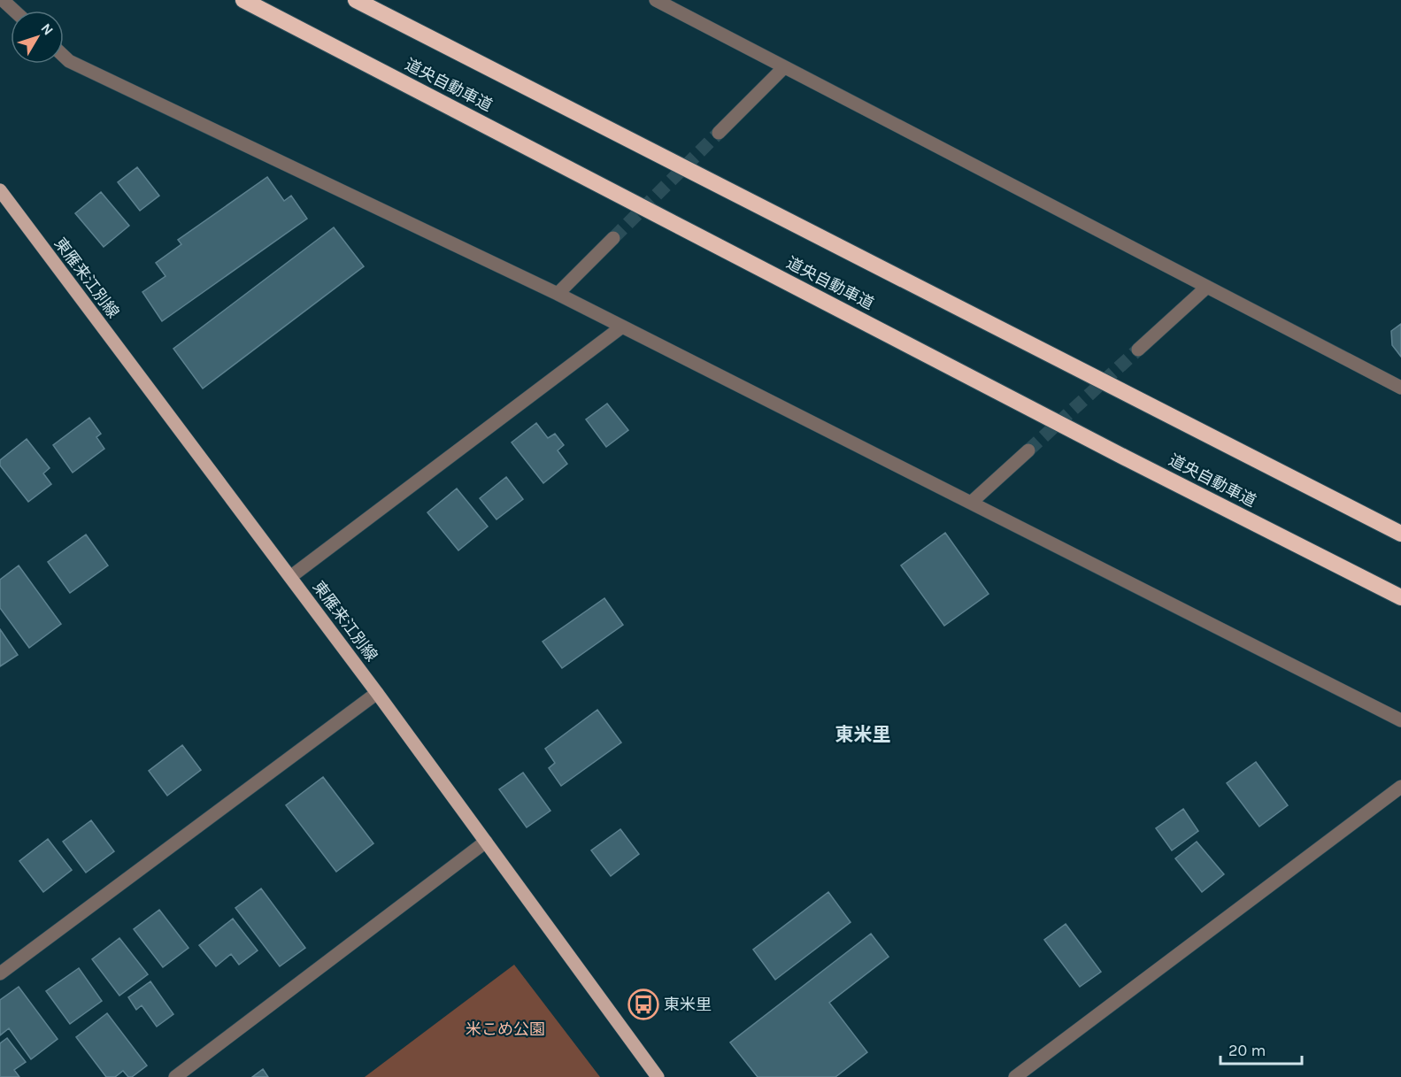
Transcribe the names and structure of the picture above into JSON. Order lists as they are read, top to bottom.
{
  "streets": {
    "highway": ["道央自動車道"],
    "main road": ["東雁来江別線"]
  },
  "districts": ["東米里"],
  "parks": ["米こめ公園"],
  "places": {
    "bus stop": ["東米里"]
  },
  "scale_bar": "20 m",
  "north": "top right"
}
